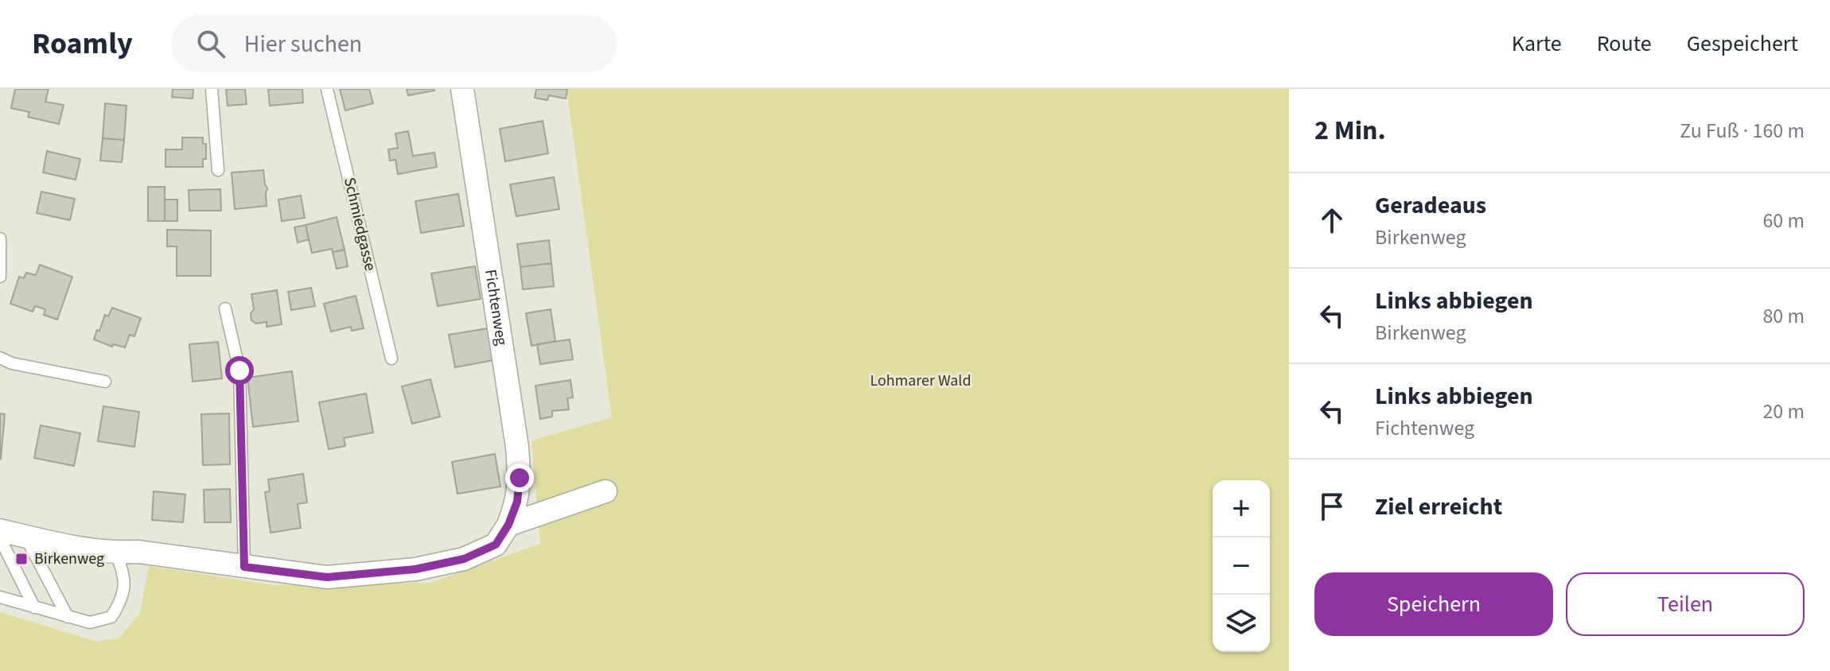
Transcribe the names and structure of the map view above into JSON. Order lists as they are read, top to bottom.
{
  "streets": {
    "street": ["Fichtenweg"],
    "lane": ["Schmiedgasse"]
  },
  "parks": ["Lohmarer Wald"],
  "places": {
    "transit": ["Birkenweg"]
  },
  "page": {
    "header": "Roamly",
    "search": "Hier suchen",
    "nav": ["Karte", "Route", "Gespeichert"],
    "heading": ["2 Min.", "Zu Fuß · 160 m"],
    "list": [
      ["Geradeaus", "Birkenweg", "60 m"],
      ["Links abbiegen", "Birkenweg", "80 m"],
      ["Links abbiegen", "Fichtenweg", "20 m"],
      "Ziel erreicht"
    ],
    "map_buttons": ["+", "−"],
    "buttons": ["Speichern", "Teilen"]
  }
}
